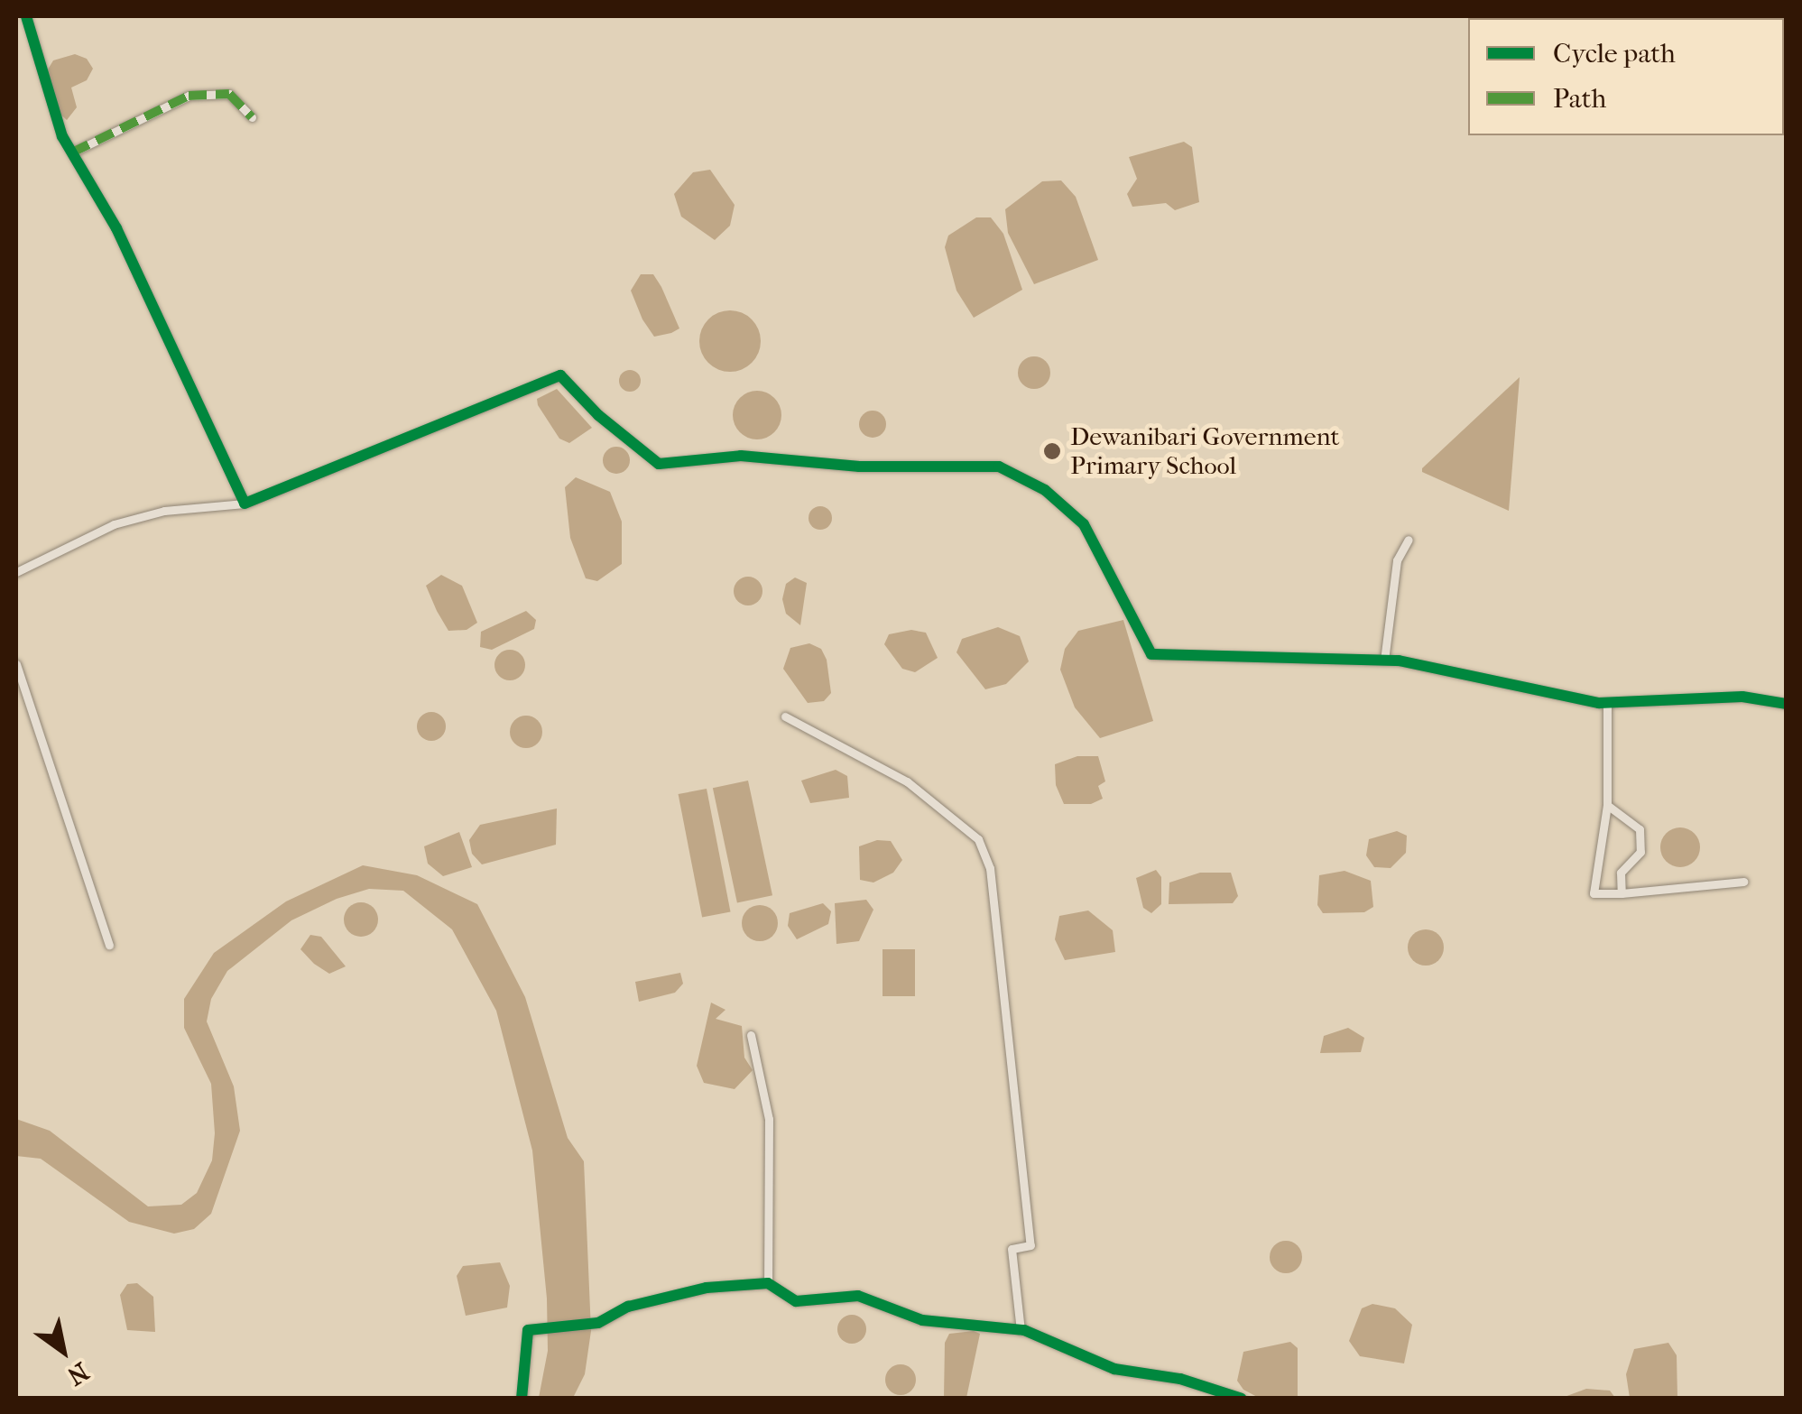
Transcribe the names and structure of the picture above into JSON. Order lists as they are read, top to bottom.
{
  "places": ["Dewanibari Government Primary School"],
  "legend": ["Cycle path", "Path"],
  "north": "bottom right"
}
